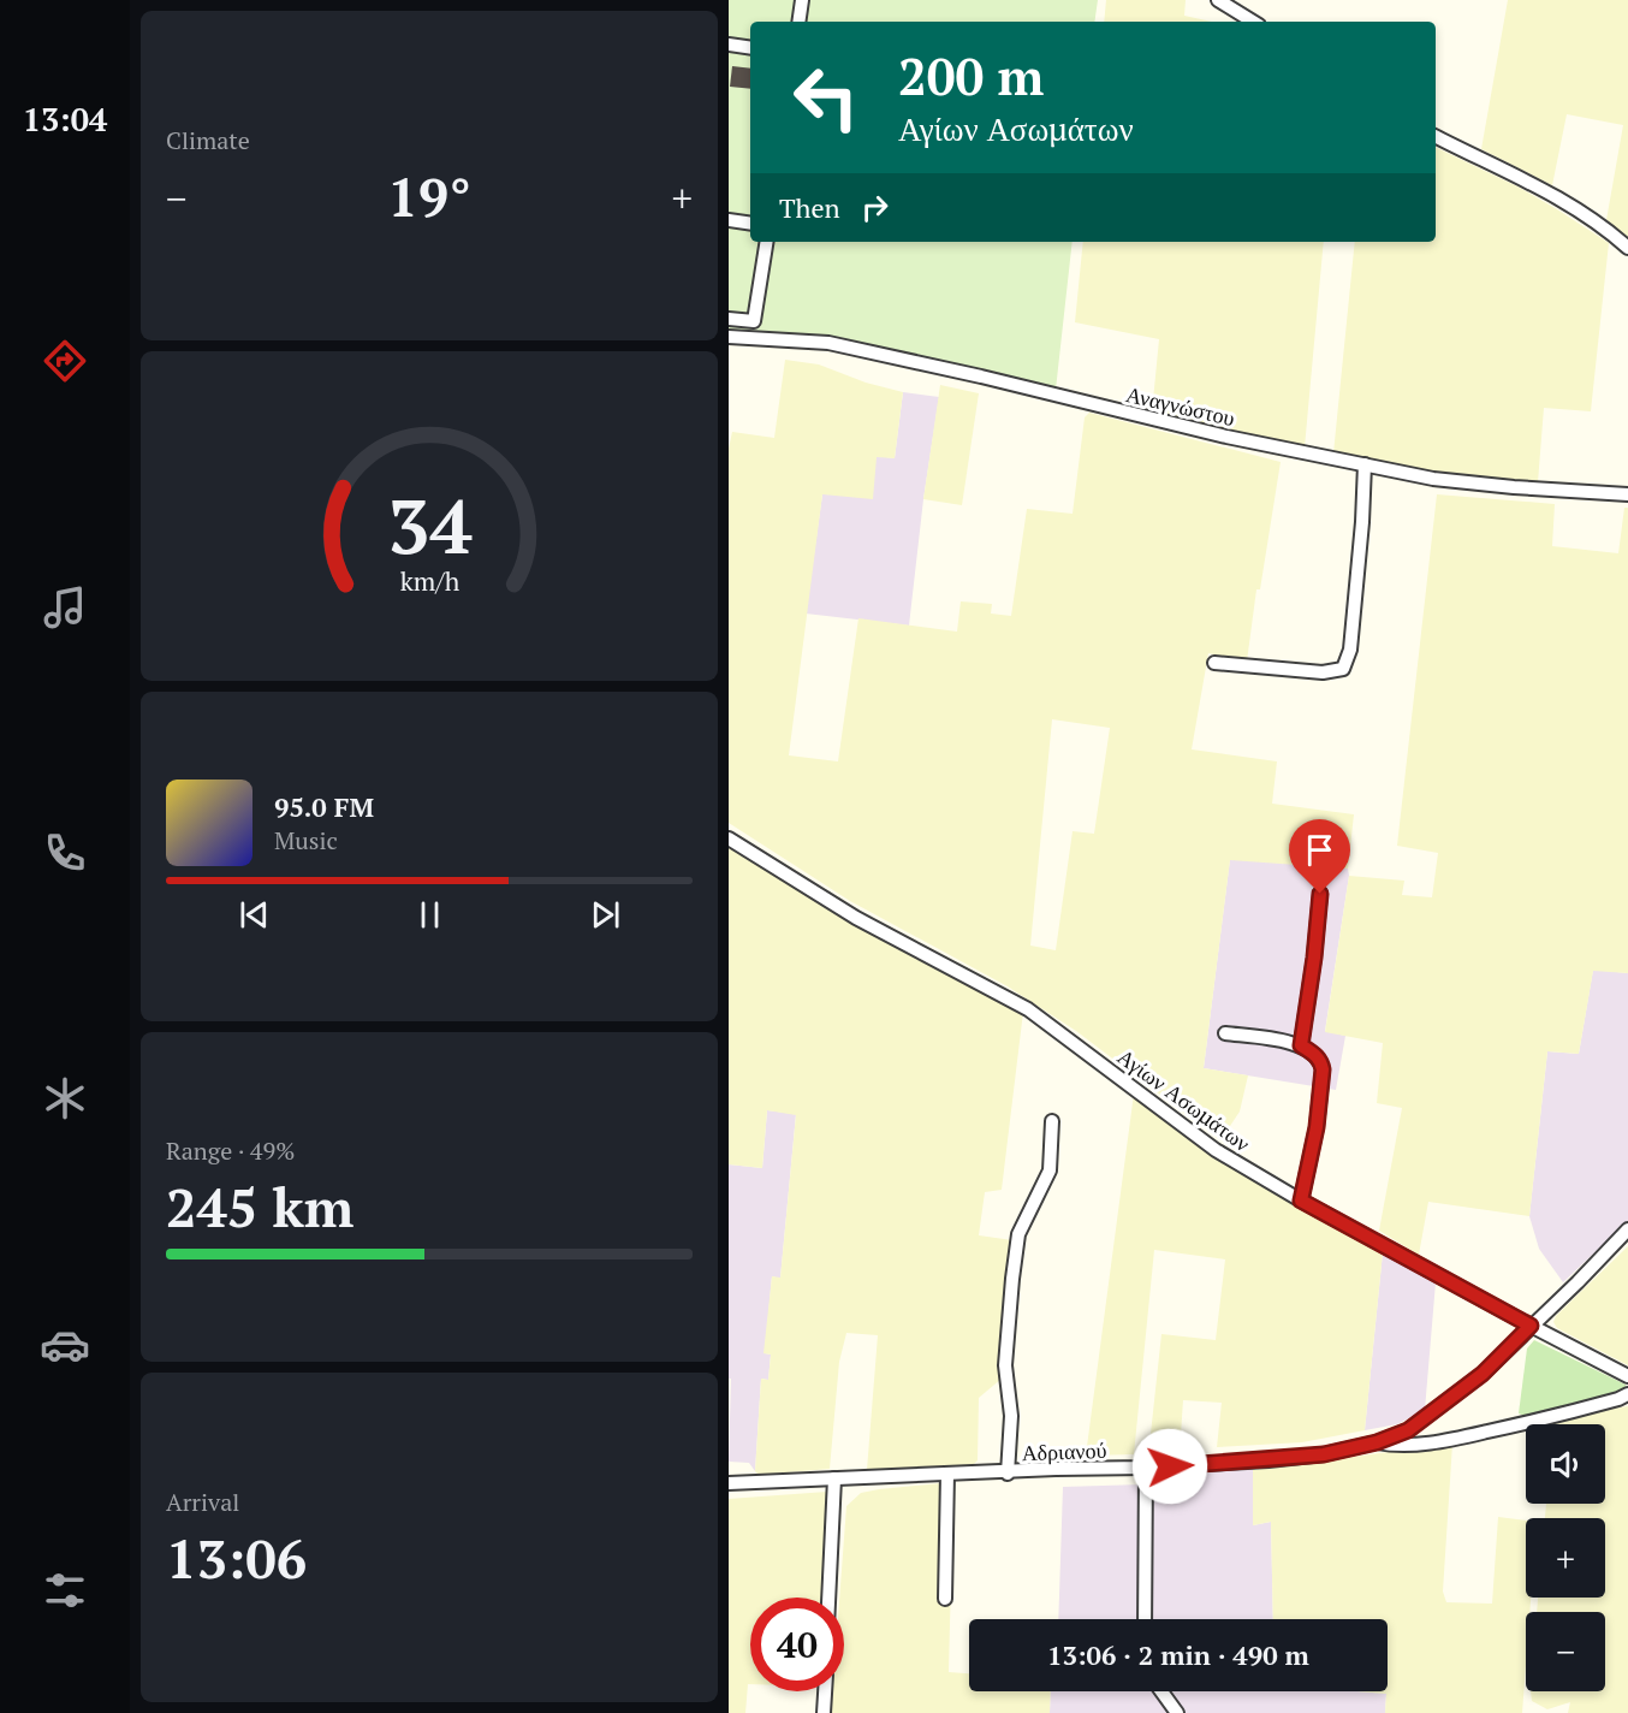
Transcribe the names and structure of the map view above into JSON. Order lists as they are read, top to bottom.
{
  "streets": {
    "street": ["Αναγνώστου", "Αγίων Ασωμάτων", "Αδριανού"]
  },
  "crossings": [
    ["Αγίων Ασωμάτων", "Αδριανού"]
  ],
  "page": {
    "tabs": "13:04",
    "tile": [
      "Climate",
      ["Range · 49%", "245 km"],
      ["Arrival", "13:06"]
    ],
    "turn": ["200 m", "Αγίων Ασωμάτων"],
    "heat": ["−", "19°", "+"],
    "then": "Then",
    "song": ["95.0 FM", "Music"],
    "map_buttons": ["+", "−"],
    "limit": "40",
    "trip": "13:06 · 2 min · 490 m",
    "gauge": ["34", "km/h"]
  }
}
